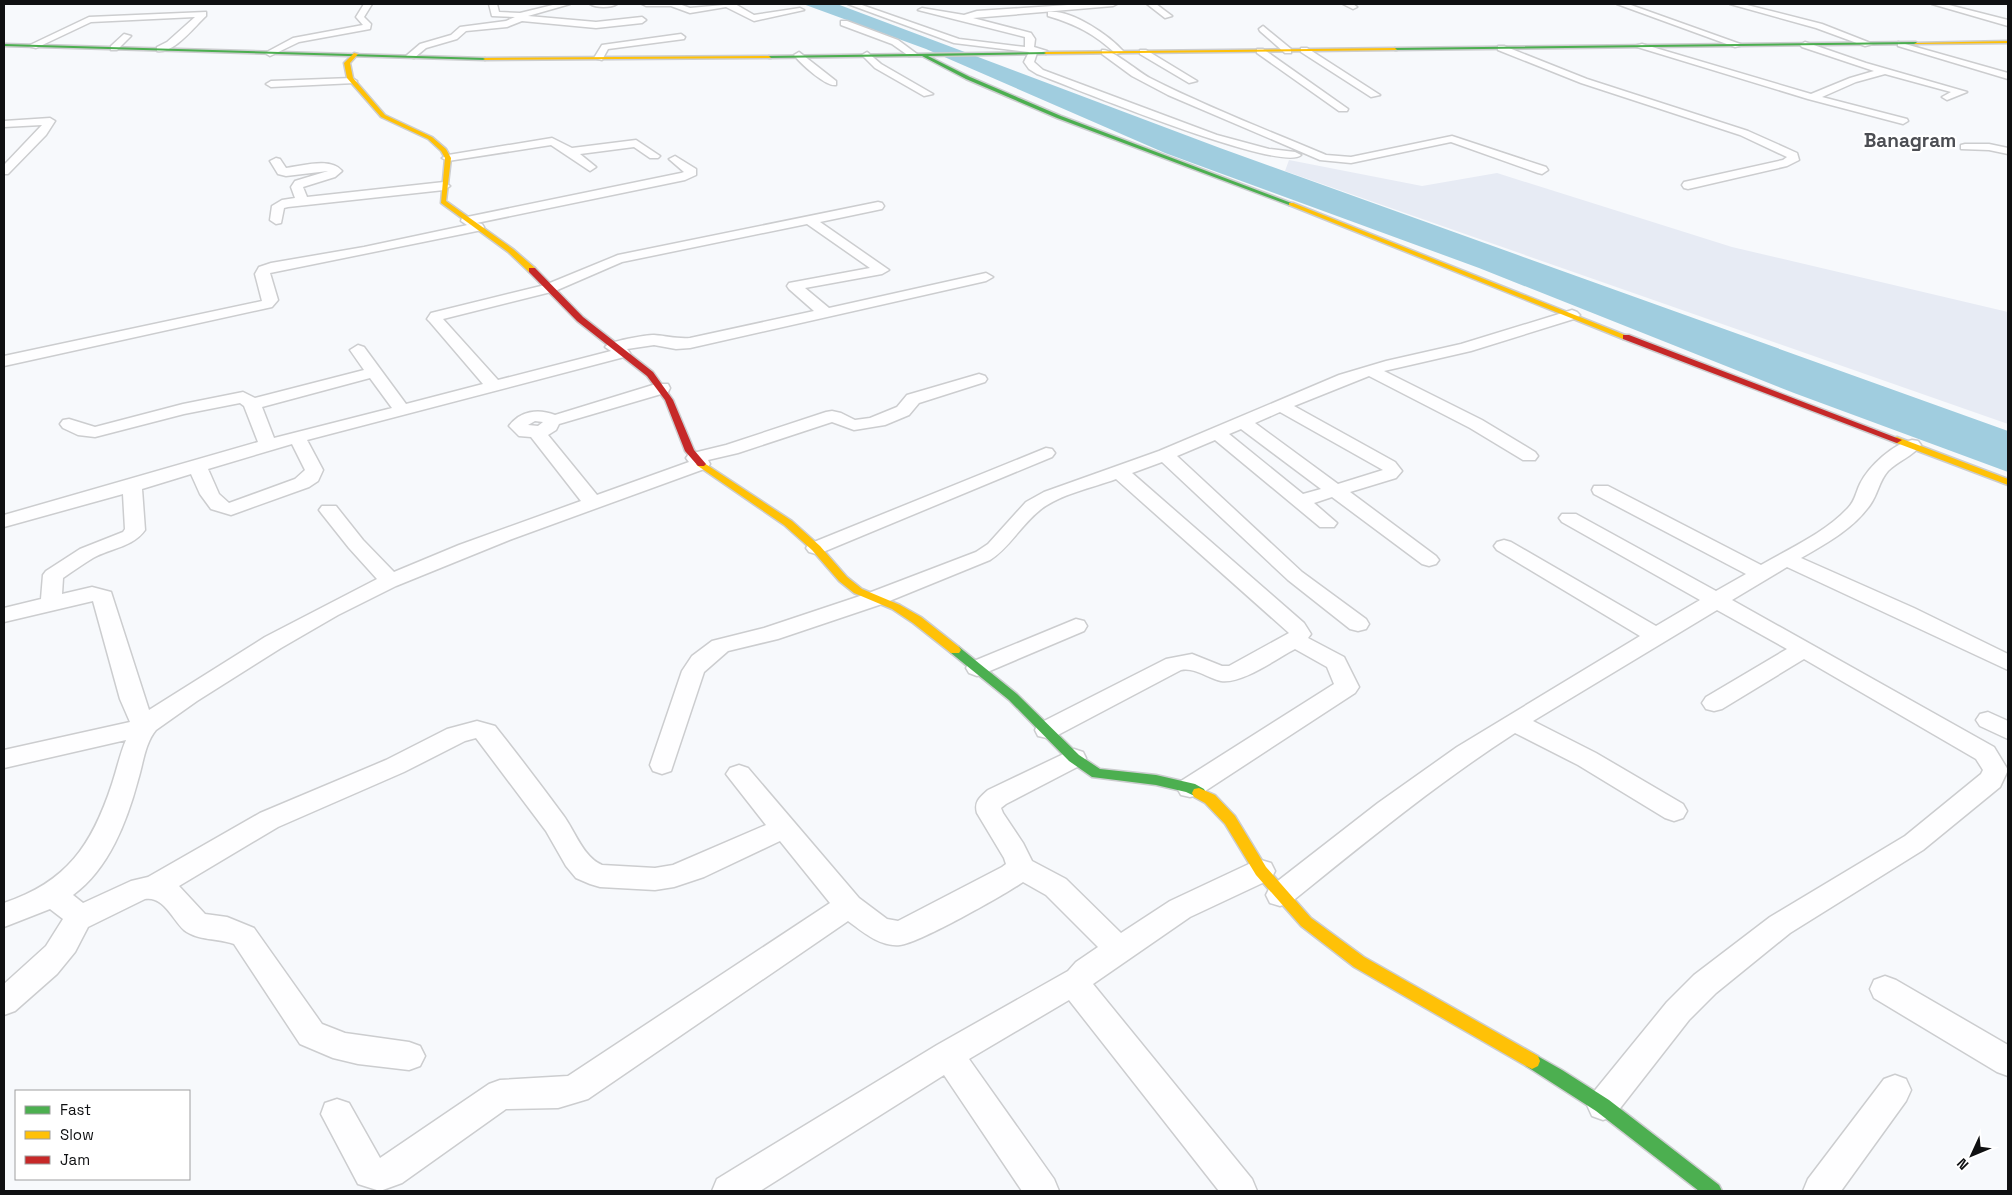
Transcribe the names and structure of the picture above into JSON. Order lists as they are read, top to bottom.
{
  "districts": ["Banagram"],
  "legend": ["Fast", "Slow", "Jam"],
  "north": "bottom left"
}
